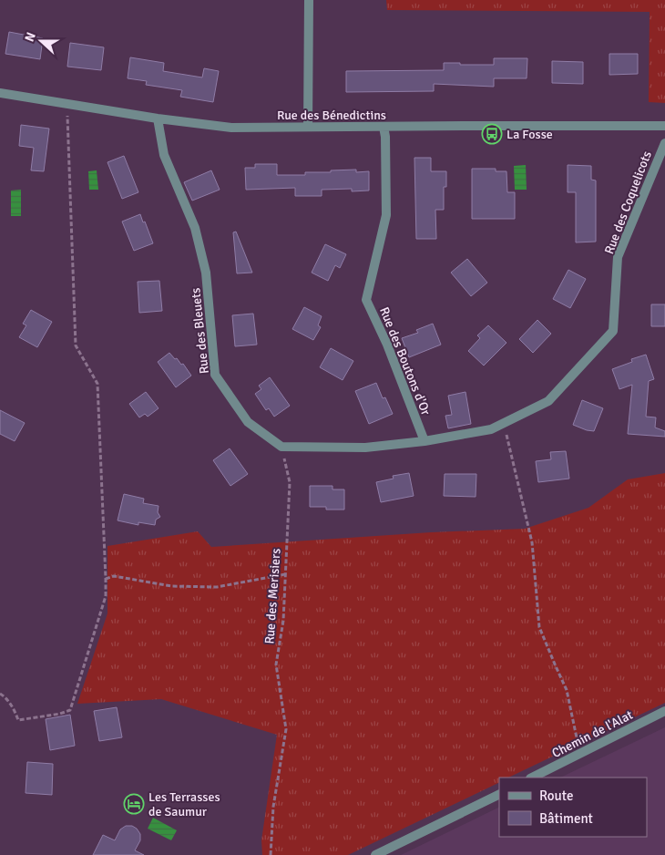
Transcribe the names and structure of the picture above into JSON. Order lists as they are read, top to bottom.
{
  "streets": {
    "street": [
      "Rue des Bénedictins",
      "Rue des Coquelicots",
      "Rue des Bleuets",
      "Rue des Boutons d'Or",
      "Chemin de l'Alat"
    ],
    "path": ["Rue des Merisiers"]
  },
  "crossings": [
    ["Rue des Bénedictins", "Rue des Bleuets"],
    ["Rue des Bénedictins", "Rue des Boutons d'Or"],
    ["Rue des Coquelicots", "Rue des Boutons d'Or"],
    ["Rue des Bleuets", "Rue des Merisiers"]
  ],
  "places": {
    "bus stop": ["La Fosse"],
    "hotel": ["Les Terrasses de Saumur"]
  },
  "legend": ["Route", "Bâtiment"],
  "north": "left"
}
